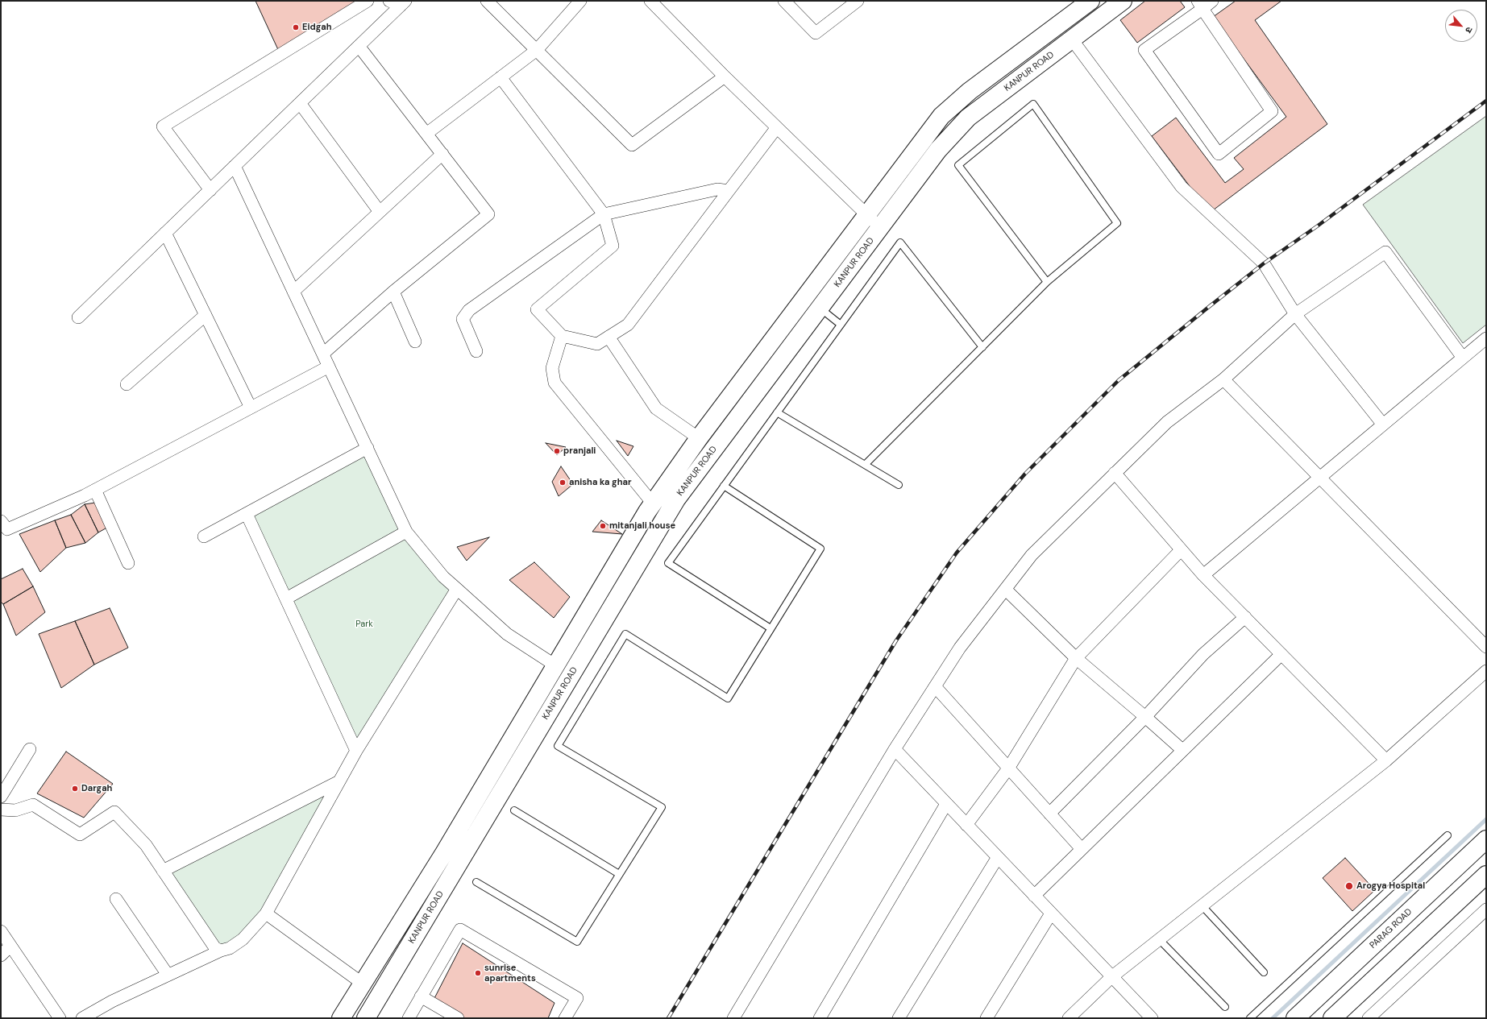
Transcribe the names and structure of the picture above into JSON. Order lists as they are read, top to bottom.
{
  "streets": {
    "street": ["KANPUR ROAD", "PARAG ROAD"]
  },
  "parks": ["Park"],
  "places": [
    "Eidgah",
    "pranjali",
    "anisha ka ghar",
    "mitanjali house",
    "Dargah",
    "Arogya Hospital",
    "sunrise apartments"
  ],
  "north": "bottom right"
}
